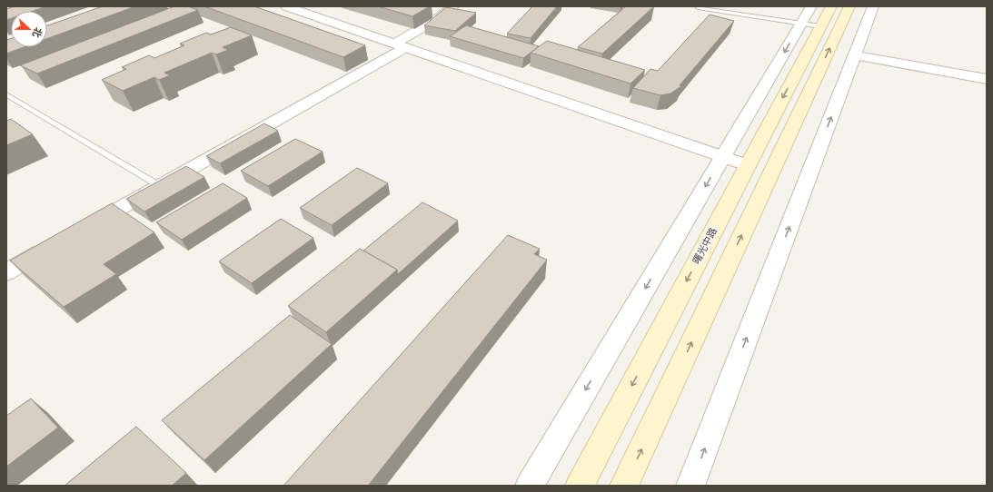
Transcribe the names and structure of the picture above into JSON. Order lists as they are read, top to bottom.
{
  "streets": {
    "main road": ["曙光中路"]
  },
  "north": "right"
}
